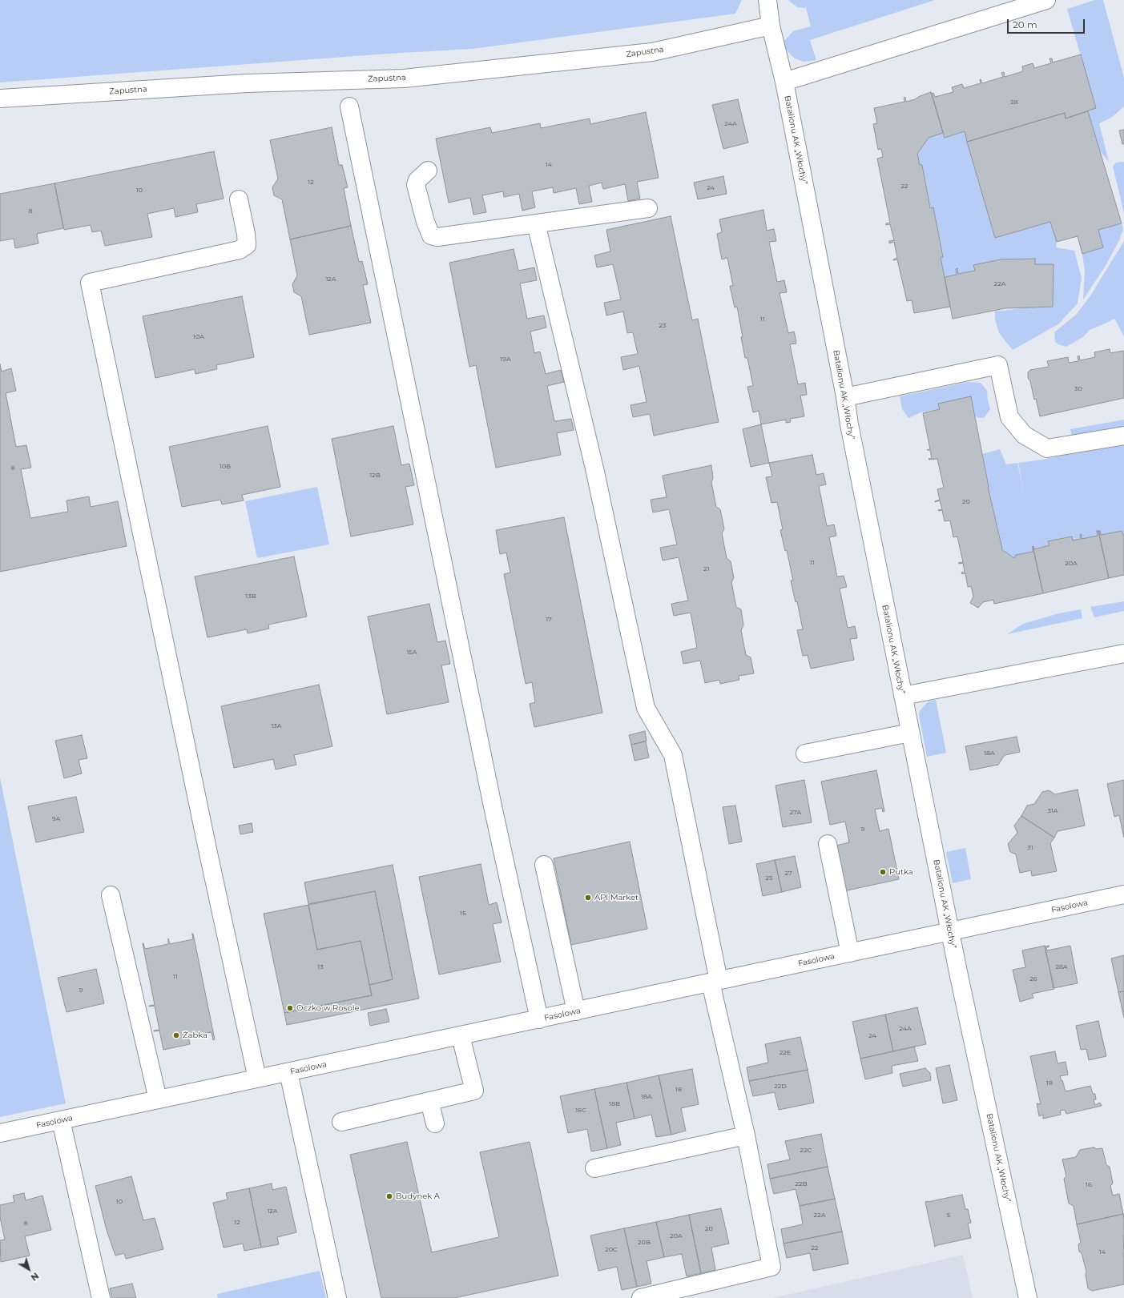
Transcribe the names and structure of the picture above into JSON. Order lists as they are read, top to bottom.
{
  "streets": {
    "street": ["Zapustna", "Batalionu AK „Włochy”", "Fasolowa"]
  },
  "crossings": [
    ["Zapustna", "Batalionu AK „Włochy”"],
    ["Batalionu AK „Włochy”", "Fasolowa"]
  ],
  "places": [
    "Putka",
    "API Market",
    "Oczko w Rosole",
    "Żabka",
    "Budynek A"
  ],
  "house_numbers": [
    "28",
    "24A",
    "14",
    "12",
    "22",
    "24",
    "10",
    "8",
    "12A",
    "22A",
    "11",
    "23",
    "10A",
    "19A",
    "30",
    "10B",
    "8",
    "12B",
    "20",
    "11",
    "20A",
    "21",
    "13B",
    "17",
    "15A",
    "13A",
    "18A",
    "31A",
    "27A",
    "9A",
    "9",
    "31",
    "27",
    "25",
    "15",
    "13",
    "26A",
    "11",
    "26",
    "9",
    "24A",
    "24",
    "22E",
    "18",
    "22D",
    "18",
    "18A",
    "18B",
    "18C",
    "22C",
    "22B",
    "16",
    "10",
    "12A",
    "22A",
    "5",
    "12",
    "8",
    "20",
    "20A",
    "20B",
    "22",
    "20C",
    "14"
  ],
  "scale_bar": "20 m",
  "north": "bottom right"
}
